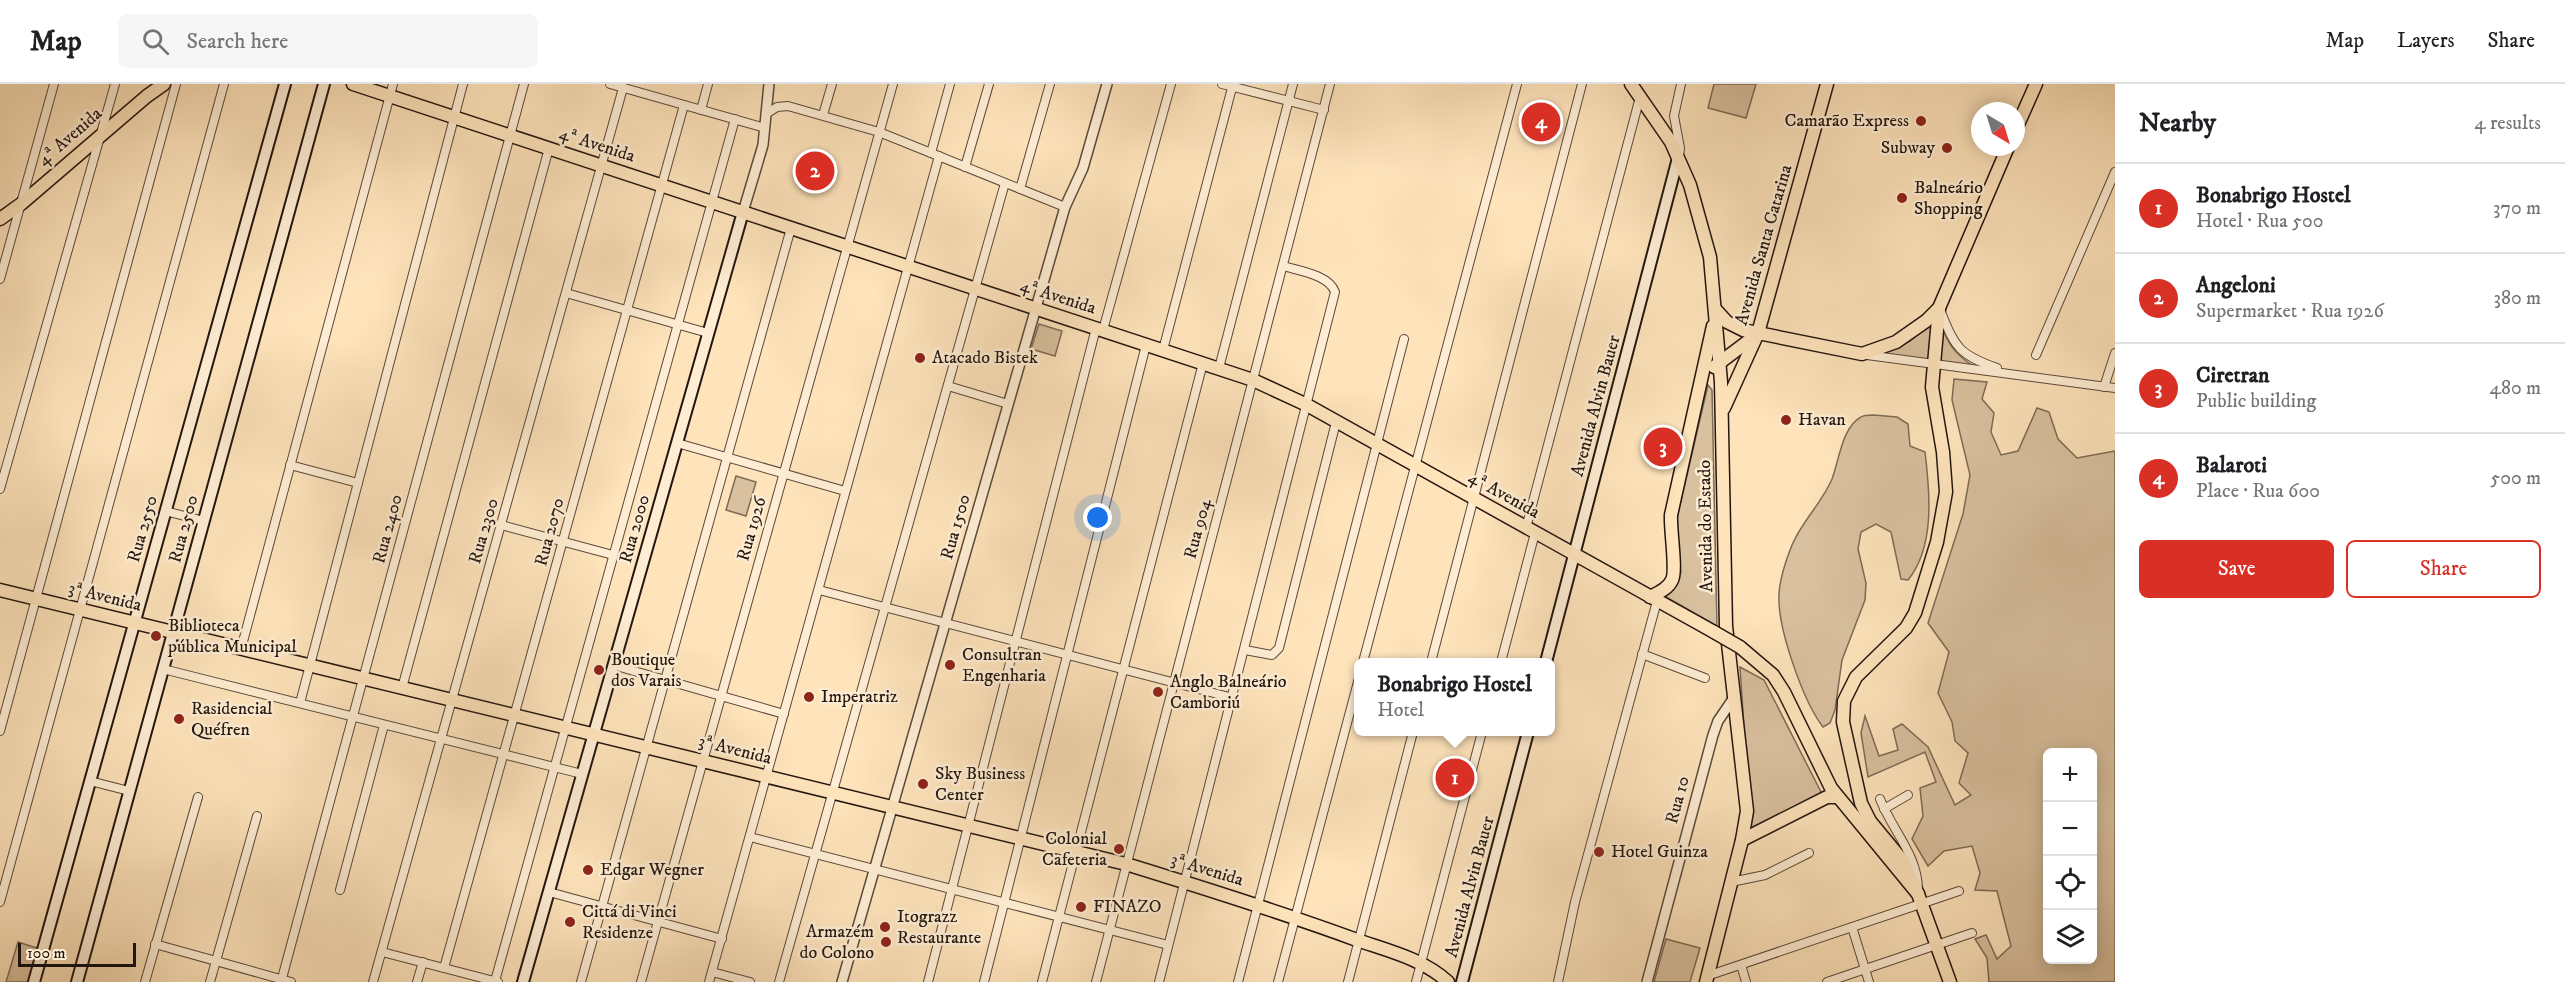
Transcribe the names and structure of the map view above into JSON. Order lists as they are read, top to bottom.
{
  "streets": {
    "main road": [
      "4ª Avenida",
      "Avenida Santa Catarina",
      "Avenida Alvin Bauer",
      "Avenida do Estado",
      "Rua 2550",
      "Rua 2500",
      "Rua 2000",
      "3ª Avenida"
    ],
    "street": [
      "Rua 1500",
      "Rua 2400",
      "Rua 1926",
      "Rua 904",
      "Rua 2300",
      "Rua 2070",
      "Rua 10"
    ]
  },
  "crossings": [
    ["4ª Avenida", "Avenida Alvin Bauer"],
    ["4ª Avenida", "Rua 1500"],
    ["4ª Avenida", "Rua 2400"],
    ["4ª Avenida", "Rua 2000"],
    ["4ª Avenida", "Rua 1926"],
    ["4ª Avenida", "Rua 904"],
    ["4ª Avenida", "Rua 2300"],
    ["4ª Avenida", "Rua 2070"],
    ["Avenida Santa Catarina", "Avenida do Estado"],
    ["Avenida Alvin Bauer", "Avenida do Estado"],
    ["Avenida do Estado", "Rua 10"],
    ["Rua 1500", "3ª Avenida"],
    ["Rua 2550", "3ª Avenida"],
    ["Rua 2500", "3ª Avenida"],
    ["Rua 2400", "3ª Avenida"],
    ["Rua 2000", "3ª Avenida"],
    ["Rua 1926", "3ª Avenida"],
    ["Rua 904", "3ª Avenida"],
    ["Rua 2300", "3ª Avenida"],
    ["Rua 2070", "3ª Avenida"]
  ],
  "places": [
    "Camarão Express",
    "Subway",
    "Balneário Shopping",
    "Atacado Bistek",
    "Havan",
    "Biblioteca pública Municipal",
    "Consultran Engenharia",
    "Boutique dos Varais",
    "Anglo Balneário Camboriú",
    "Imperatriz",
    "Rasidencial Quéfren",
    "Sky Business Center",
    "Colonial Cafeteria",
    "Hotel Guinza",
    "Edgar Wegner",
    "FINAZO",
    "Cittá di Vinci Residenze",
    "Itograzz Restaurante",
    "Armazém do Colono"
  ],
  "scale_bar": "100 m",
  "north": "bottom right",
  "page": {
    "header": "Map",
    "search": "Search here",
    "nav": ["Map", "Layers", "Share"],
    "heading": ["Nearby", "4 results"],
    "pins": [
      "4",
      "2",
      "3",
      "1"
    ],
    "list": [
      {
        "mark": "1",
        "name": "Bonabrigo Hostel",
        "note": "Hotel · Rua 500",
        "value": "370 m"
      },
      {
        "mark": "2",
        "name": "Angeloni",
        "note": "Supermarket · Rua 1926",
        "value": "380 m"
      },
      {
        "mark": "3",
        "name": "Ciretran",
        "note": "Public building",
        "value": "480 m"
      },
      {
        "mark": "4",
        "name": "Balaroti",
        "note": "Place · Rua 600",
        "value": "500 m"
      }
    ],
    "buttons": ["Save", "Share"],
    "popup": ["Bonabrigo Hostel", "Hotel"],
    "map_buttons": ["+", "−"],
    "scale": "100 m"
  }
}
